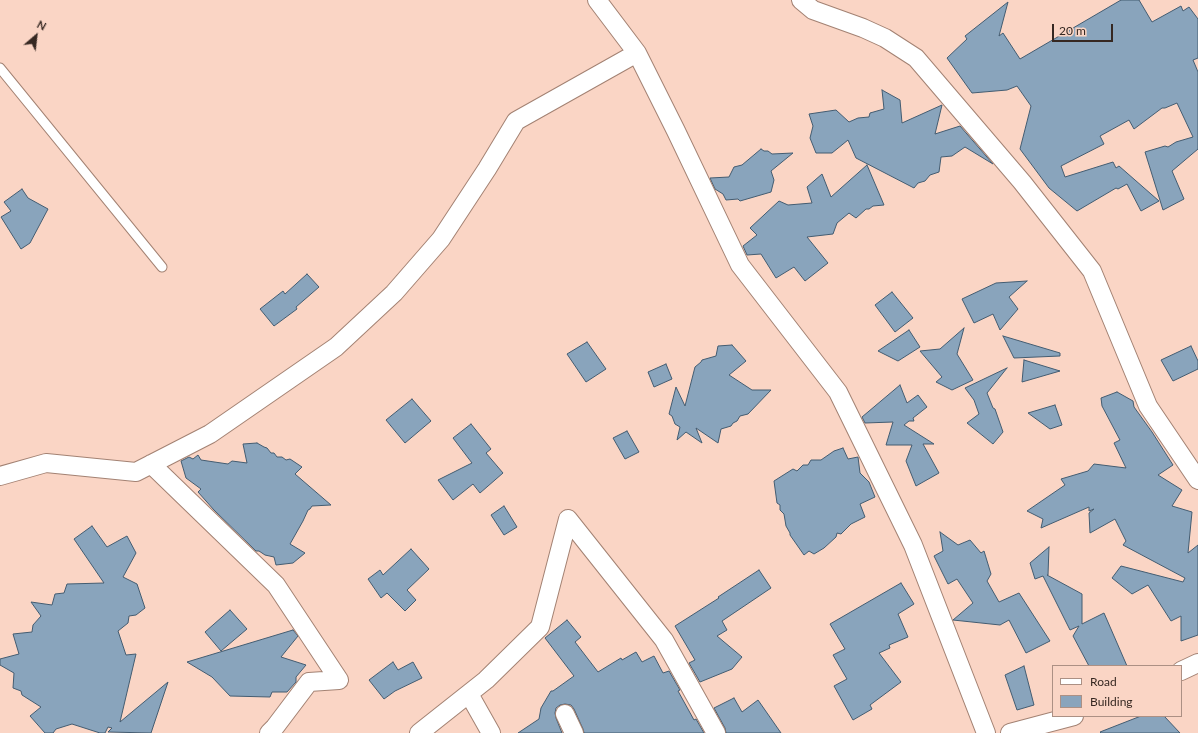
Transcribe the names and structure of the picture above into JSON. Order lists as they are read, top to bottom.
{
  "legend": ["Road", "Building"],
  "scale_bar": "20 m",
  "north": "top right"
}
